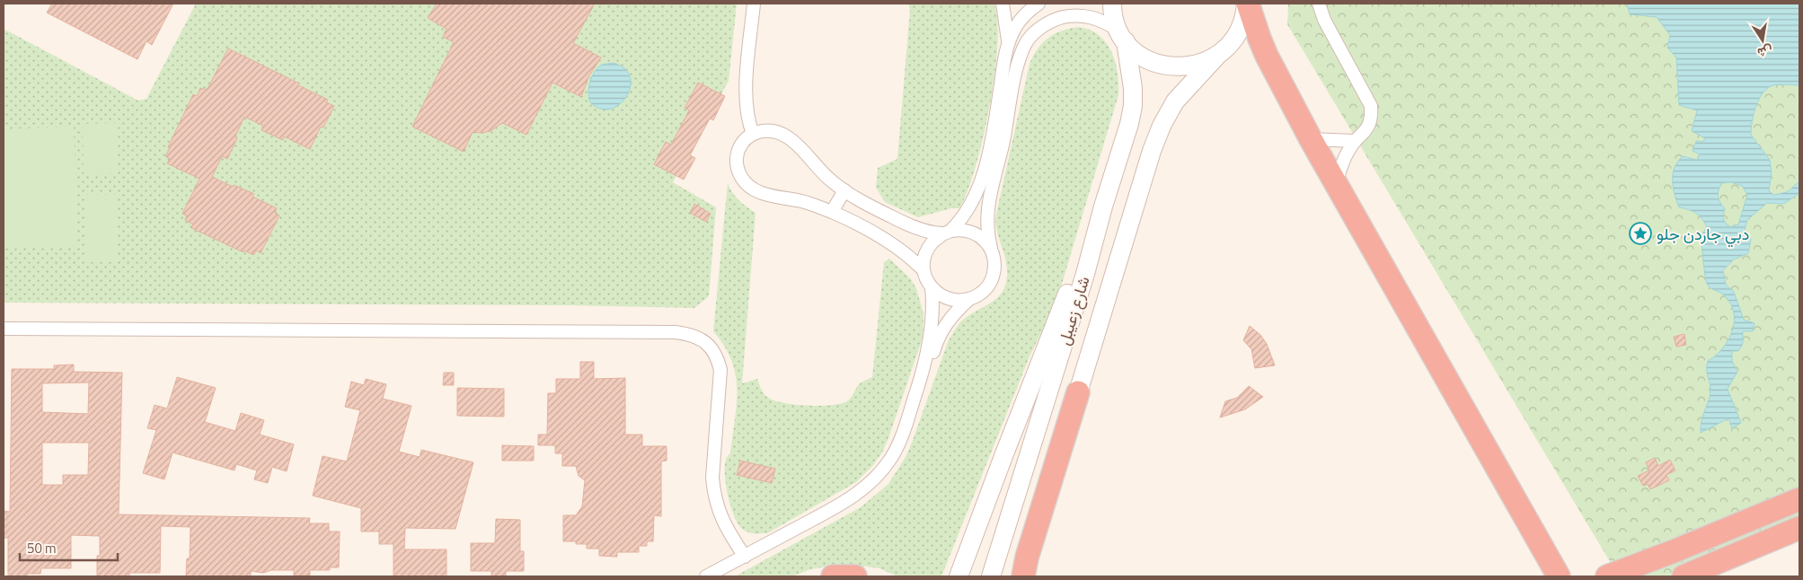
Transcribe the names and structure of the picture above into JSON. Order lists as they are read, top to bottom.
{
  "streets": {
    "main road": ["شارع زعيبل"]
  },
  "places": {
    "place": ["دبي جاردن جلو"]
  },
  "scale_bar": "50 m",
  "north": "bottom"
}
